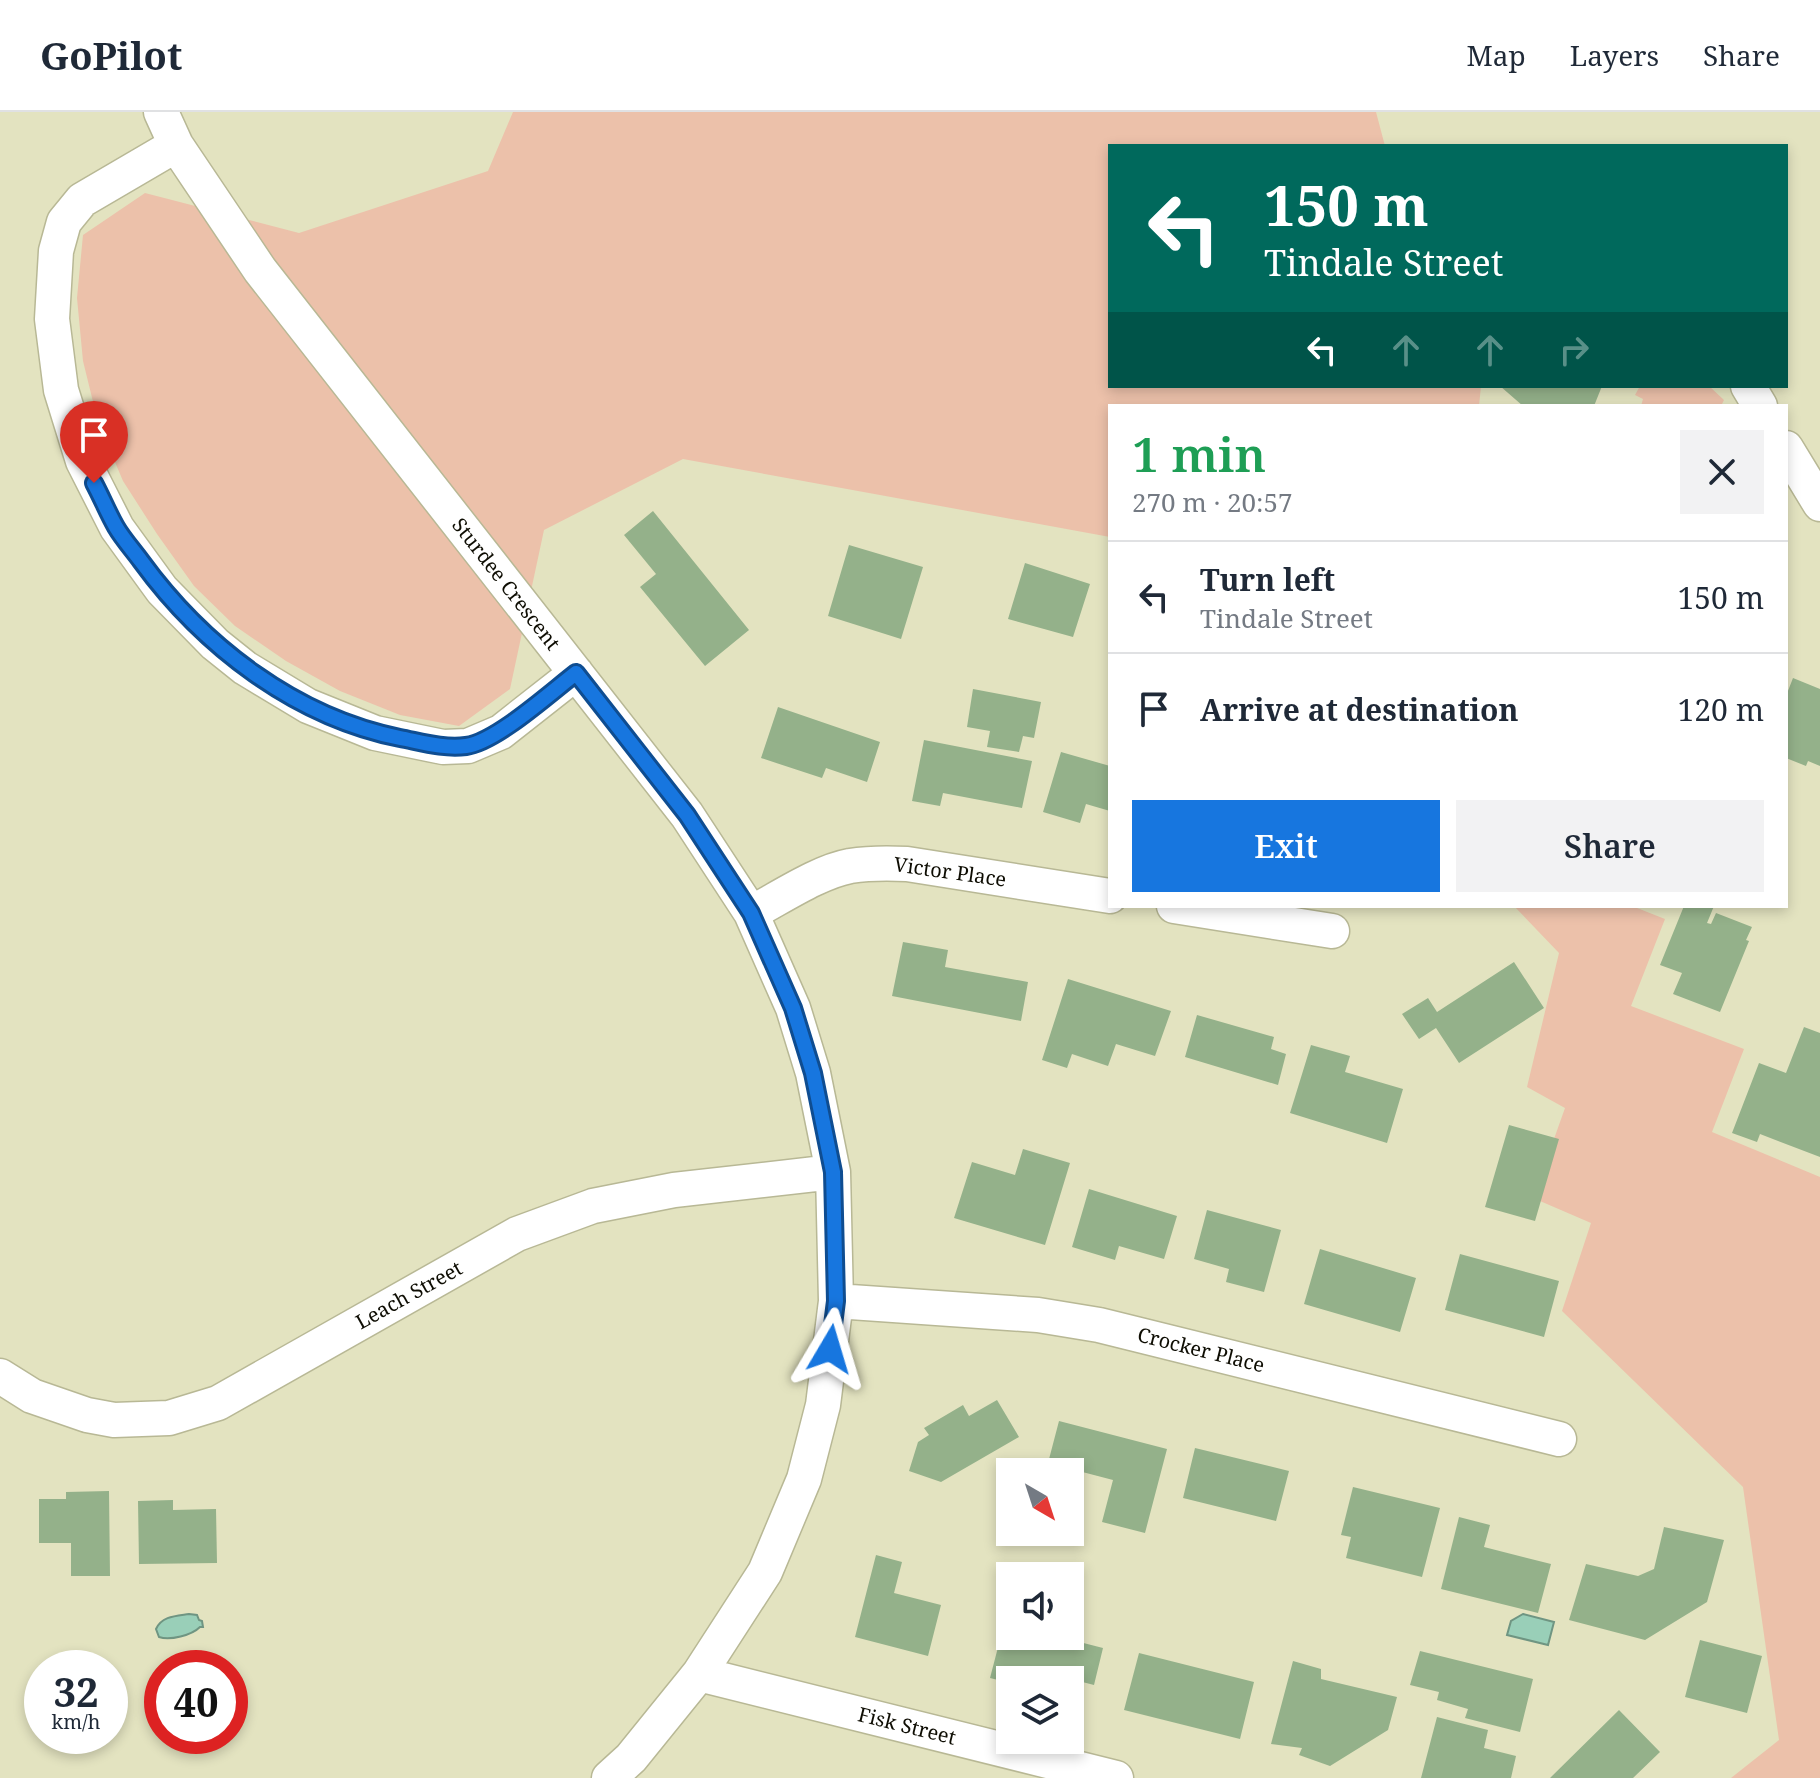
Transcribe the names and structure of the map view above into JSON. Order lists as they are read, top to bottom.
{
  "streets": {
    "street": [
      "Sturdee Crescent",
      "Victor Place",
      "Leach Street",
      "Crocker Place",
      "Fisk Street"
    ]
  },
  "crossings": [
    ["Sturdee Crescent", "Victor Place"],
    ["Sturdee Crescent", "Leach Street"],
    ["Sturdee Crescent", "Crocker Place"],
    ["Sturdee Crescent", "Fisk Street"]
  ],
  "north": "bottom right",
  "page": {
    "header": "GoPilot",
    "nav": ["Map", "Layers", "Share"],
    "turn": ["150 m", "Tindale Street"],
    "heading": ["1 min", "270 m · 20:57"],
    "list": [
      {
        "name": "Turn left",
        "note": "Tindale Street",
        "value": "150 m"
      },
      {
        "name": "Arrive at destination",
        "value": "120 m"
      }
    ],
    "buttons": ["Exit", "Share"],
    "speed": "32 km/h",
    "limit": "40"
  }
}
